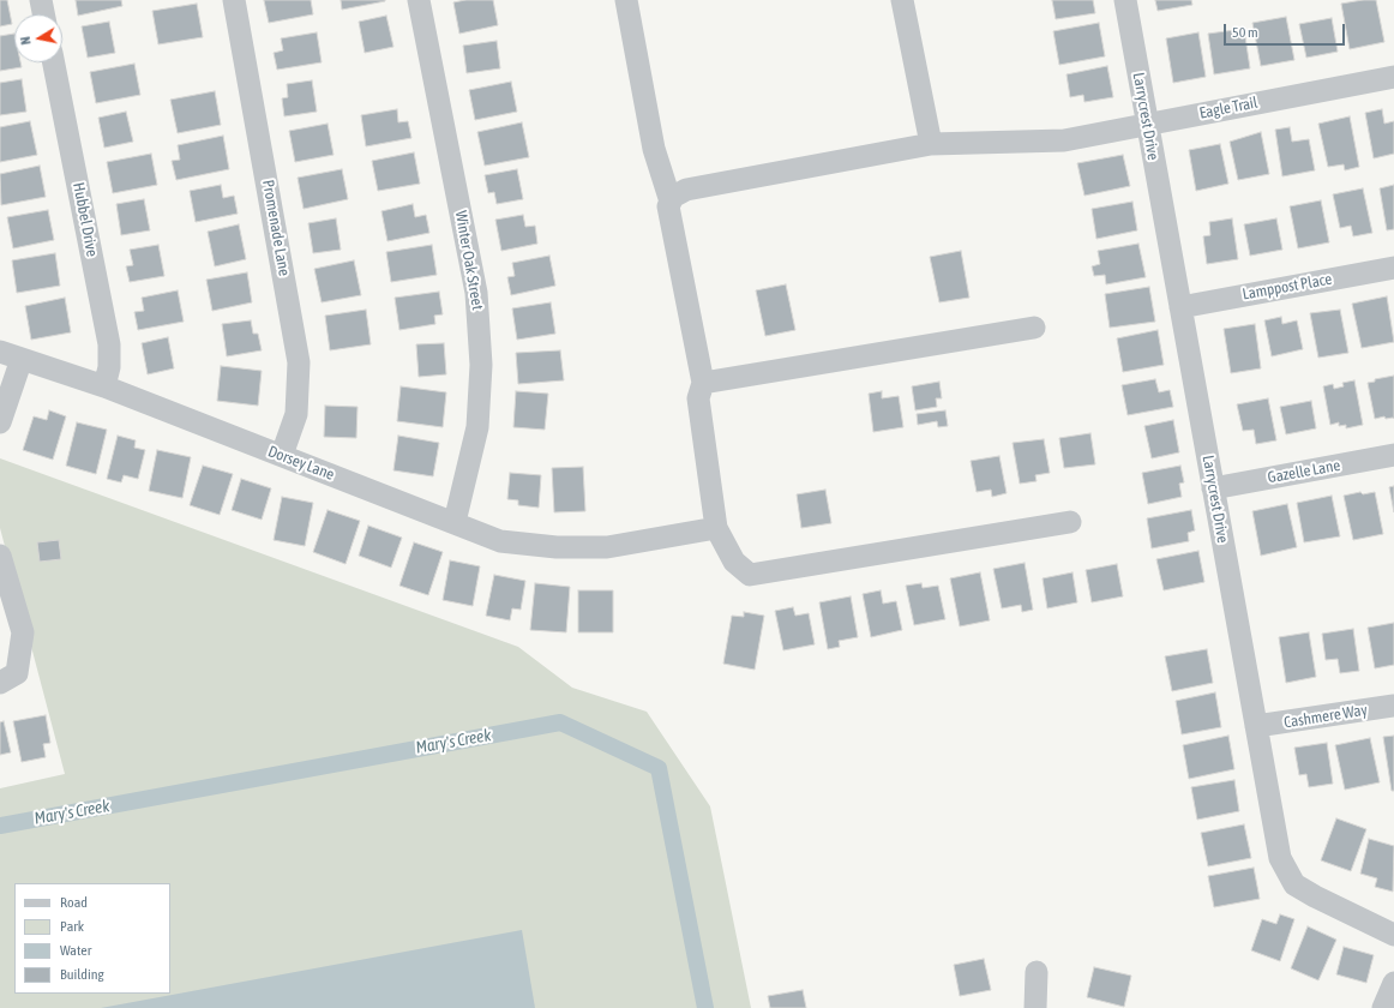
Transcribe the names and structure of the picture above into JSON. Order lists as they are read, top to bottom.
{
  "streets": {
    "street": [
      "Eagle Trail",
      "Larrycrest Drive",
      "Hubbel Drive",
      "Promenade Lane",
      "Winter Oak Street",
      "Lamppost Place",
      "Dorsey Lane",
      "Gazelle Lane",
      "Cashmere Way"
    ]
  },
  "crossings": [
    ["Eagle Trail", "Larrycrest Drive"],
    ["Larrycrest Drive", "Lamppost Place"],
    ["Larrycrest Drive", "Gazelle Lane"],
    ["Larrycrest Drive", "Cashmere Way"],
    ["Hubbel Drive", "Dorsey Lane"],
    ["Promenade Lane", "Dorsey Lane"],
    ["Winter Oak Street", "Dorsey Lane"]
  ],
  "water": ["Mary's Creek"],
  "legend": [
    "Road",
    "Park",
    "Water",
    "Building"
  ],
  "scale_bar": "50 m",
  "north": "left"
}
